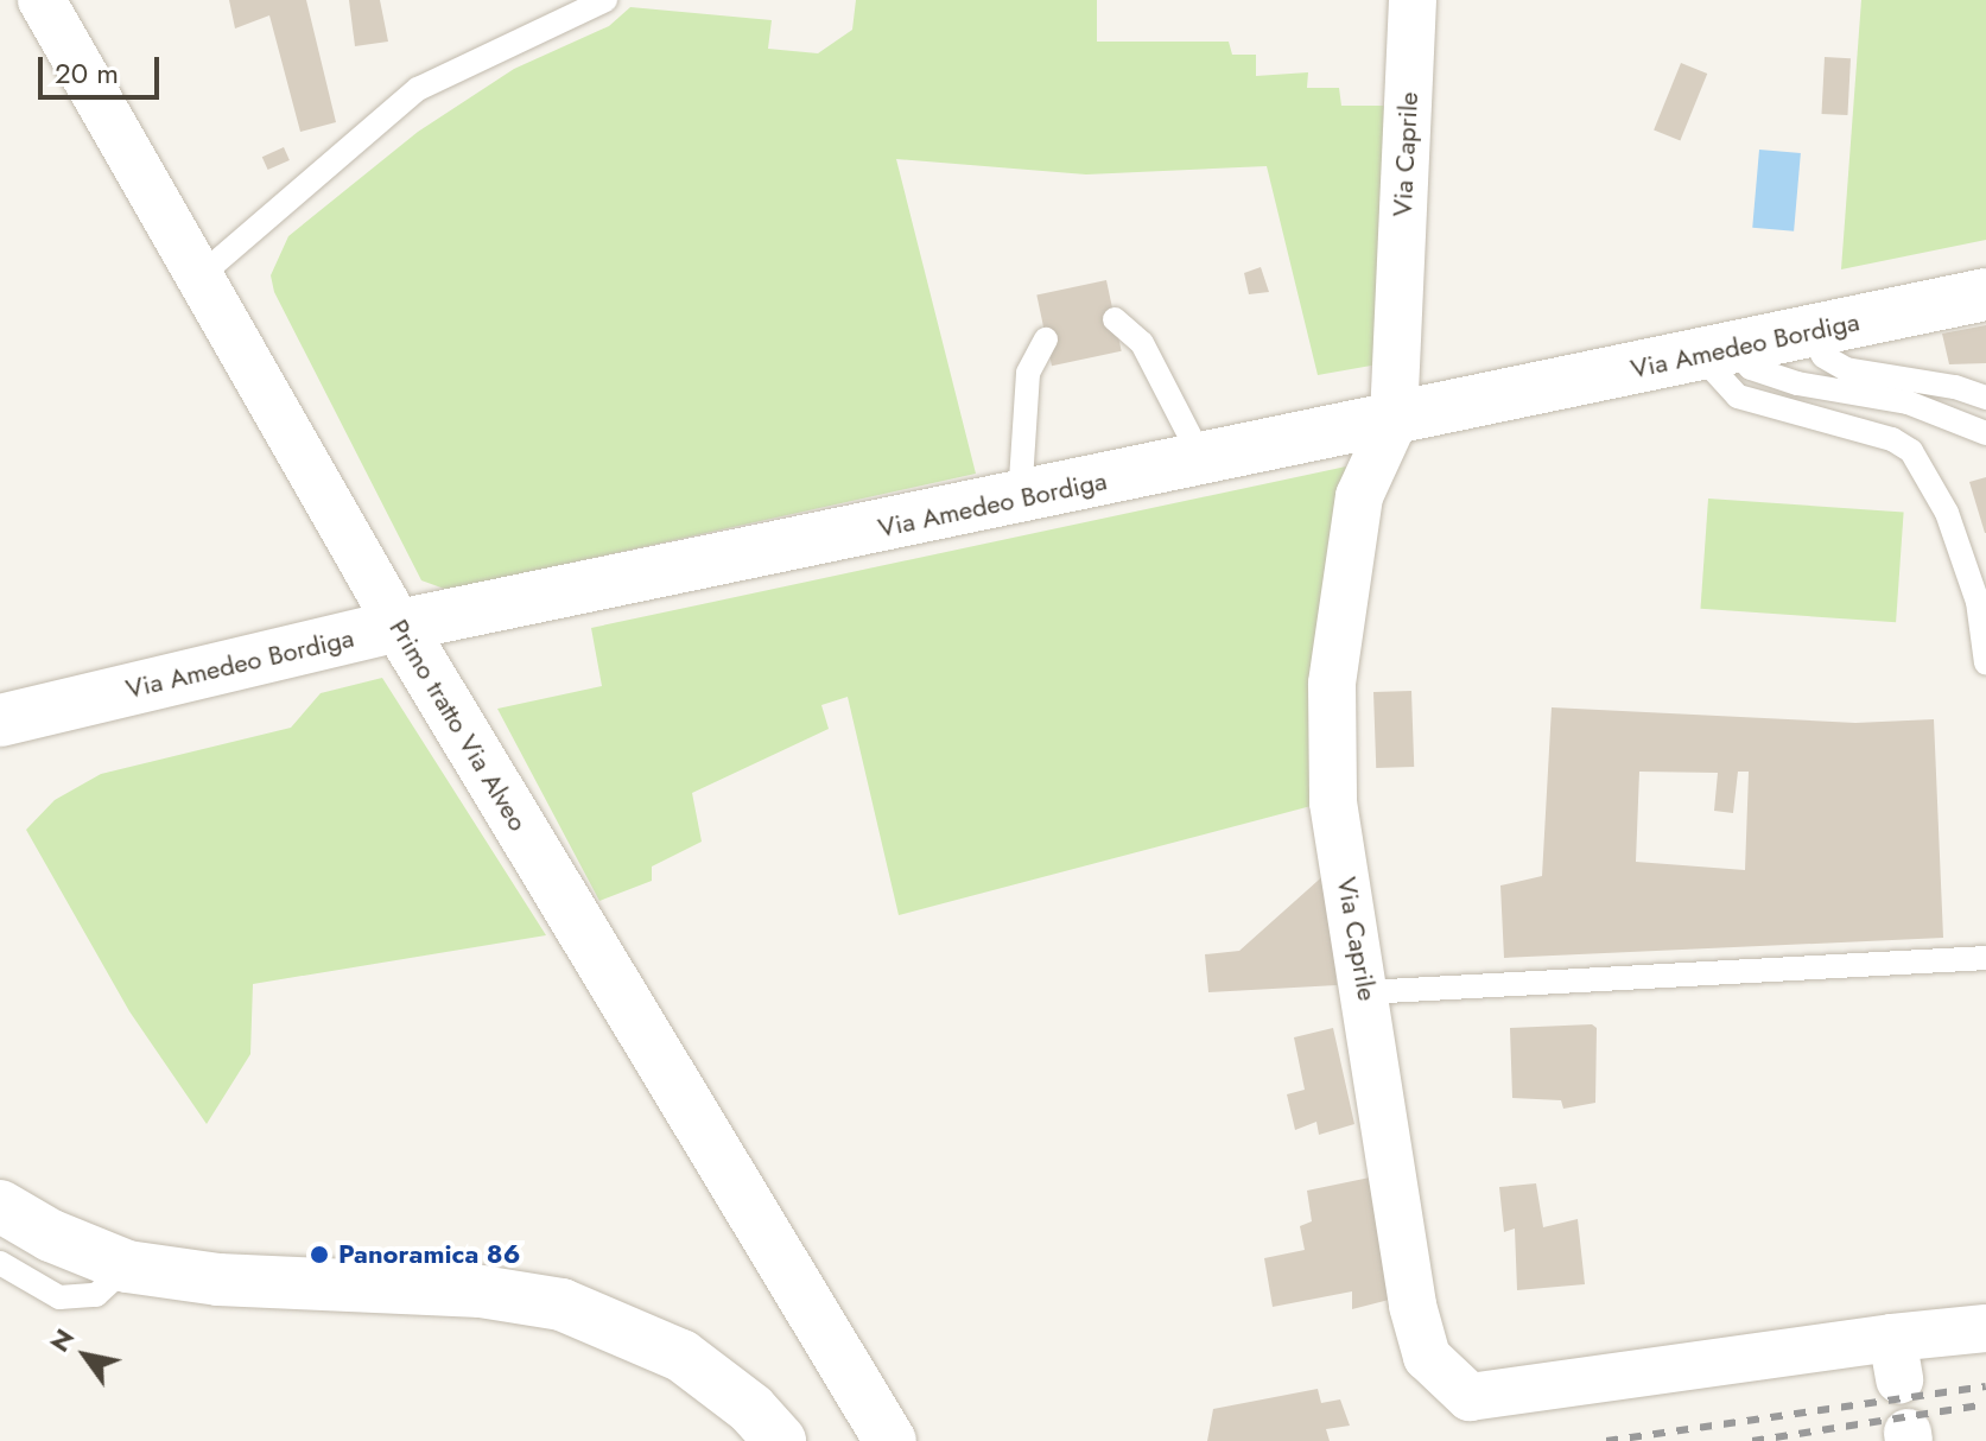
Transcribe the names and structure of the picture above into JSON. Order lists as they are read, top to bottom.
{
  "streets": {
    "street": ["Via Caprile", "Via Amedeo Bordiga", "Primo tratto Via Alveo"]
  },
  "crossings": [
    ["Via Caprile", "Via Amedeo Bordiga"],
    ["Via Amedeo Bordiga", "Primo tratto Via Alveo"]
  ],
  "places": ["Panoramica 86"],
  "scale_bar": "20 m",
  "north": "top left"
}
